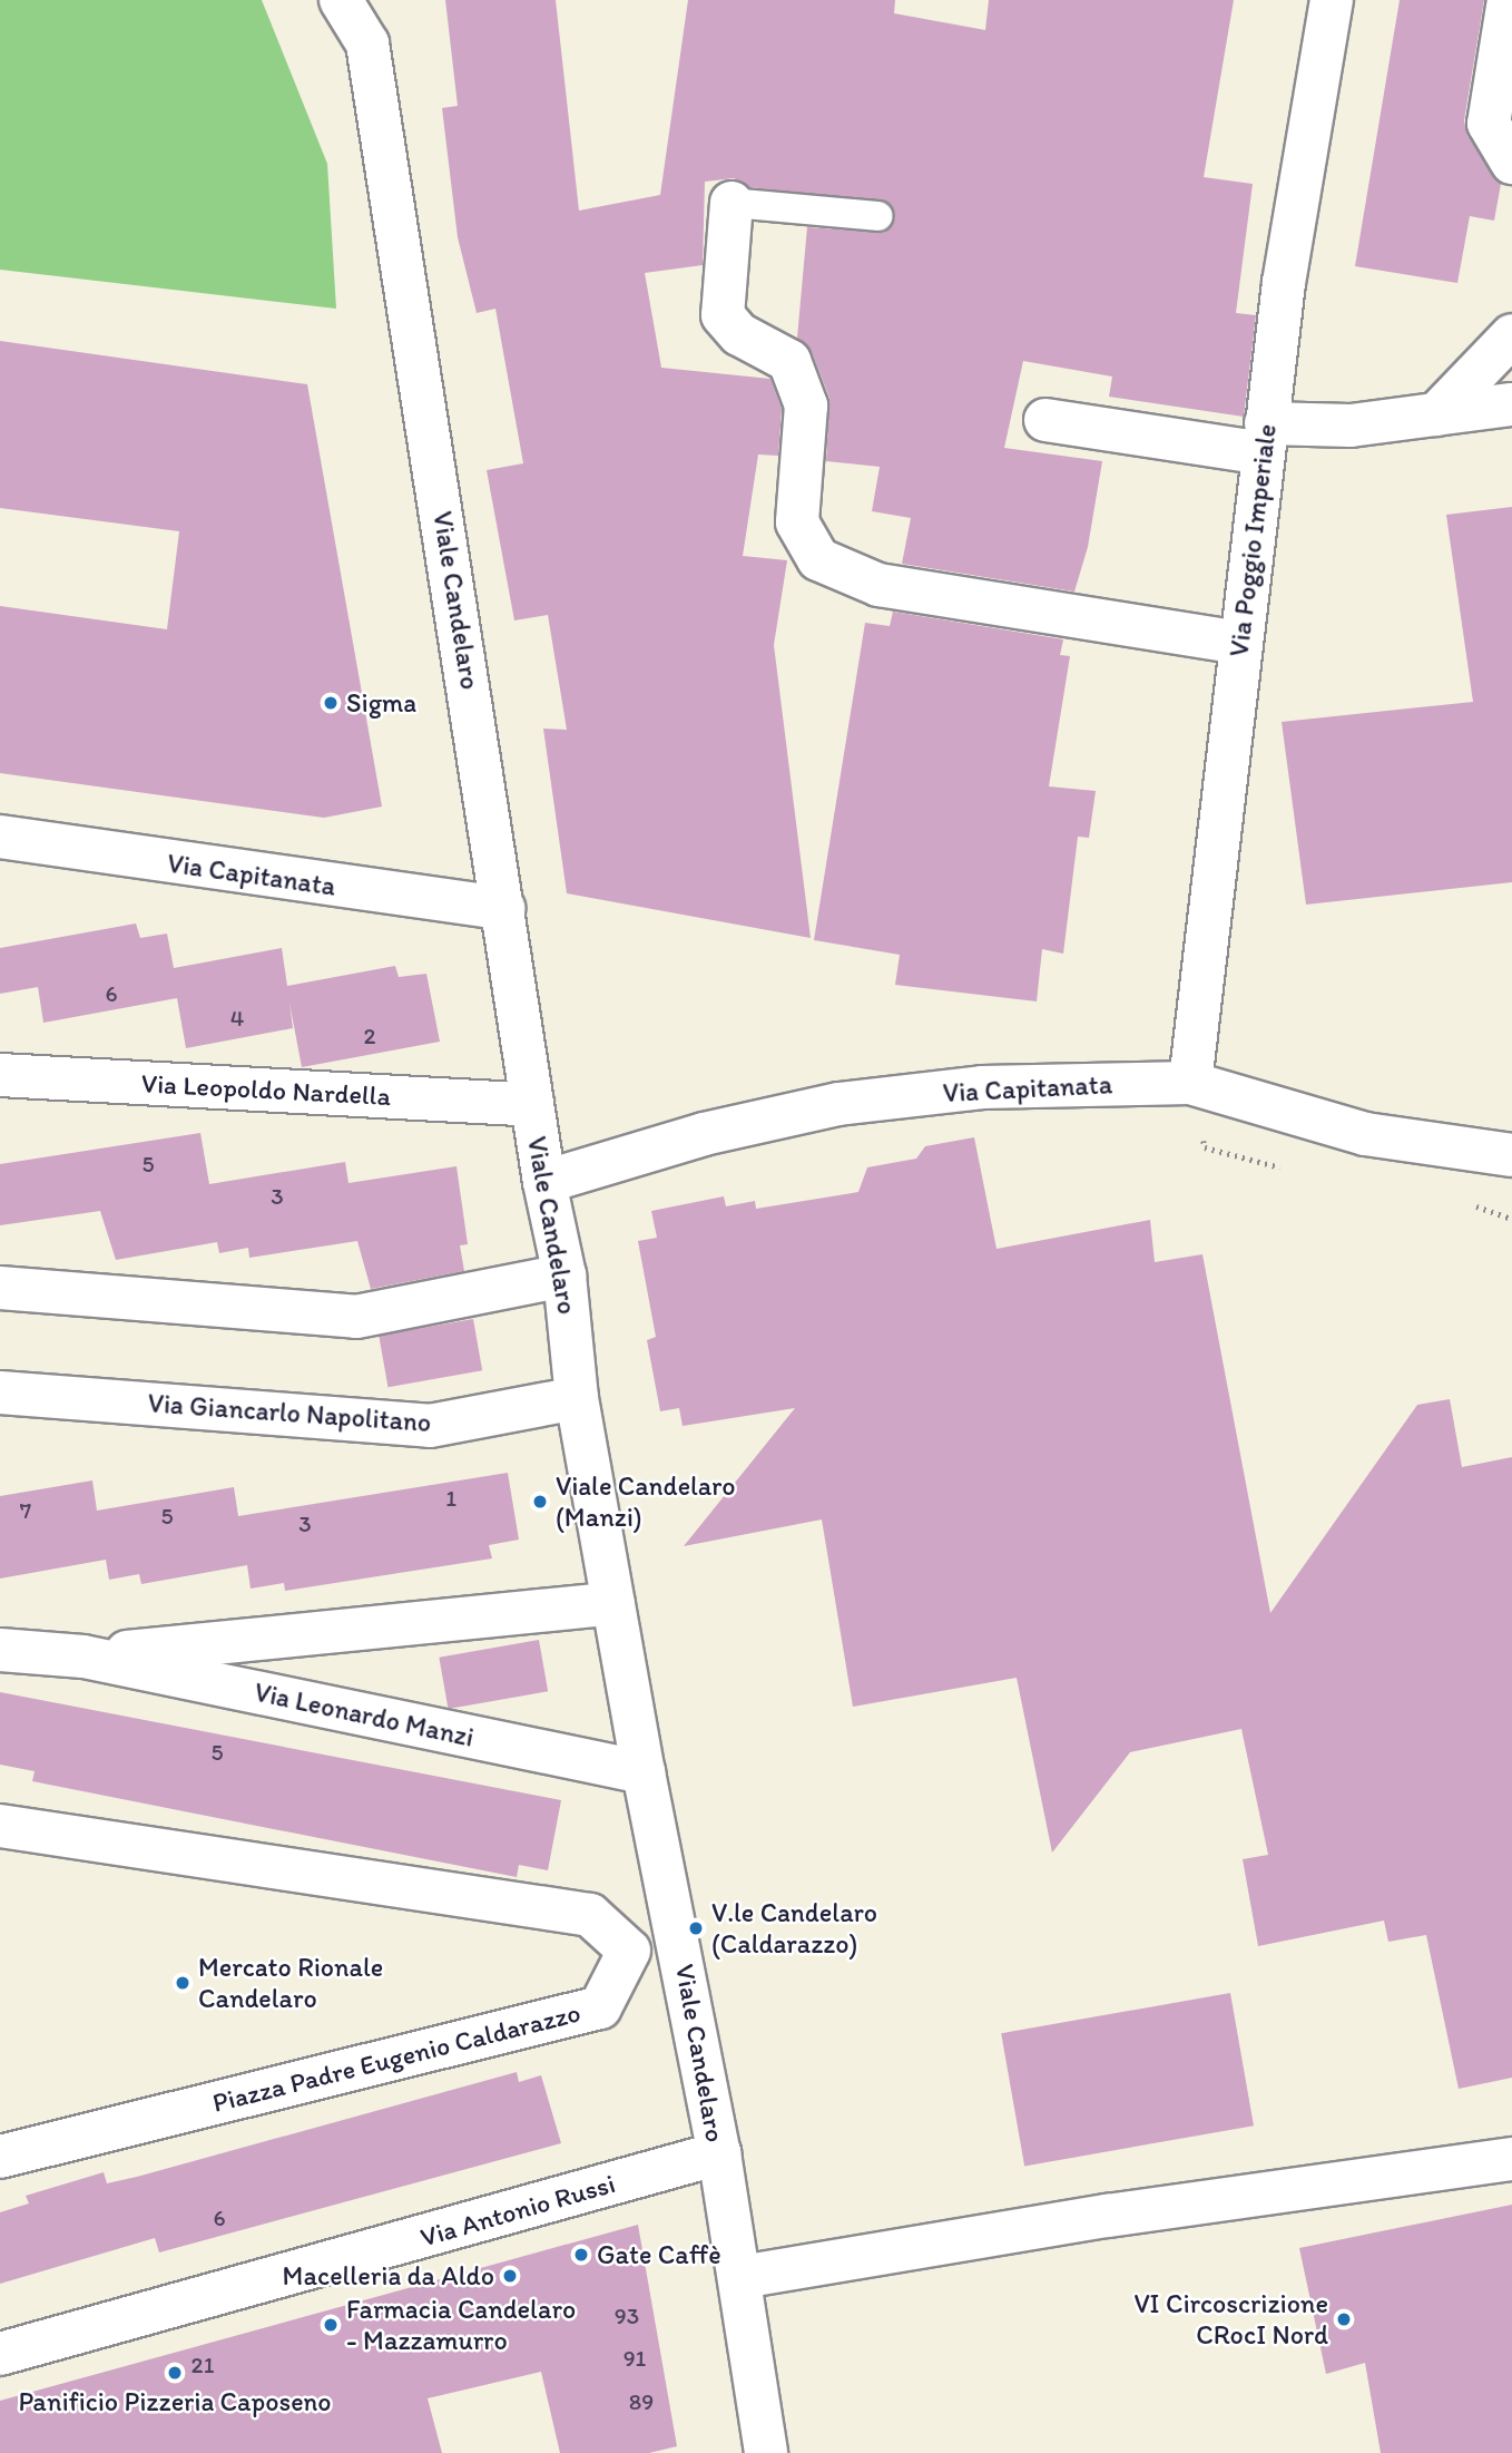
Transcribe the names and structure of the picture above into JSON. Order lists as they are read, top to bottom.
{
  "streets": {
    "street": [
      "Via Poggio Imperiale",
      "Viale Candelaro",
      "Via Capitanata",
      "Via Leopoldo Nardella",
      "Via Giancarlo Napolitano",
      "Via Leonardo Manzi",
      "Piazza Padre Eugenio Caldarazzo",
      "Via Antonio Russi"
    ]
  },
  "crossings": [
    ["Via Poggio Imperiale", "Via Capitanata"],
    ["Viale Candelaro", "Via Capitanata"],
    ["Viale Candelaro", "Via Leopoldo Nardella"],
    ["Viale Candelaro", "Via Giancarlo Napolitano"],
    ["Viale Candelaro", "Via Leonardo Manzi"],
    ["Viale Candelaro", "Via Antonio Russi"]
  ],
  "places": [
    "Sigma",
    "Viale Candelaro (Manzi)",
    "V.le Candelaro (Caldarazzo)",
    "Mercato Rionale Candelaro",
    "Gate Caffè",
    "Macelleria da Aldo",
    "VI Circoscrizione CRocI Nord",
    "Farmacia Candelaro - Mazzamurro",
    "Panificio Pizzeria Caposeno"
  ],
  "house_numbers": [
    "6",
    "4",
    "2",
    "5",
    "3",
    "1",
    "7",
    "5",
    "3",
    "5",
    "6",
    "93",
    "91",
    "21",
    "89"
  ]
}
